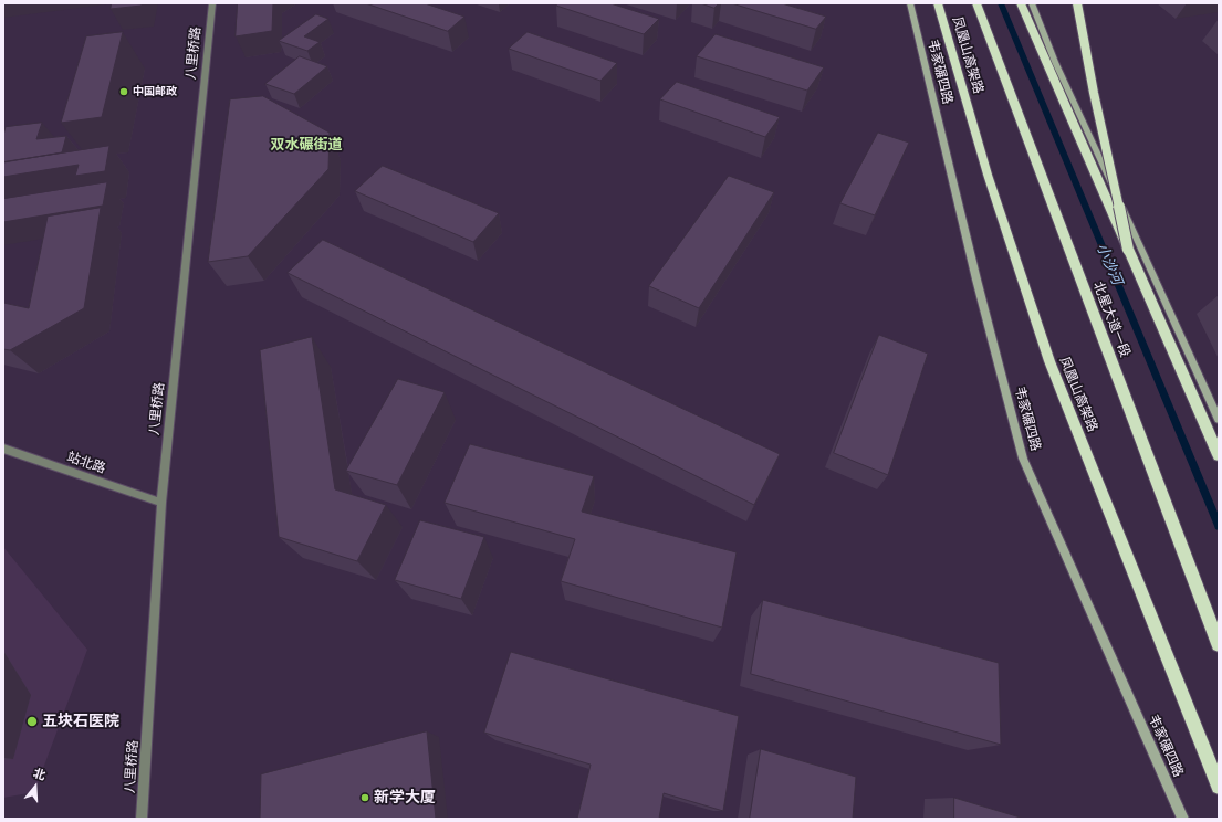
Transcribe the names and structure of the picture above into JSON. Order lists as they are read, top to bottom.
{
  "streets": {
    "highway": ["凤凰山高架路", "北星大道一段"],
    "main road": ["韦家碾四路"],
    "street": ["八里桥路", "站北路"]
  },
  "crossings": [
    ["八里桥路", "站北路"]
  ],
  "districts": ["双水碾街道"],
  "water": ["小沙河"],
  "places": ["中国邮政", "五块石医院", "新学大厦"],
  "north": "top"
}
